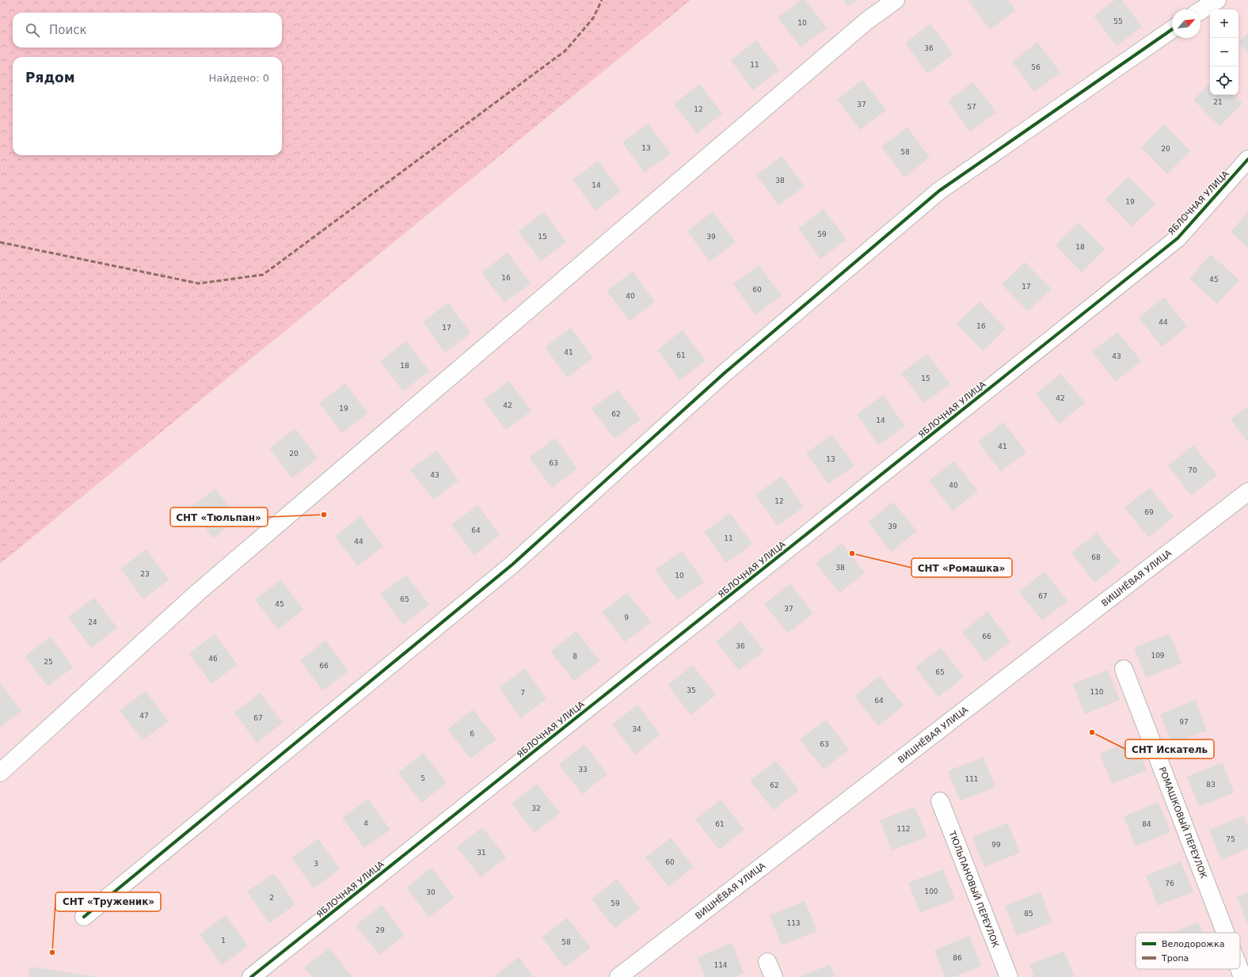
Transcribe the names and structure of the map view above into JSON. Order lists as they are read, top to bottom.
{
  "streets": {
    "street": [
      "ЯБЛОЧНАЯ УЛИЦА",
      "ВИШНЁВАЯ УЛИЦА",
      "РОМАШКОВЫЙ ПЕРЕУЛОК",
      "ТЮЛЬПАНОВЫЙ ПЕРЕУЛОК"
    ]
  },
  "places": [
    "СНТ «Тюльпан»",
    "СНТ «Ромашка»",
    "СНТ Искатель",
    "СНТ «Труженик»"
  ],
  "house_numbers": [
    "55",
    "10",
    "36",
    "11",
    "56",
    "21",
    "37",
    "57",
    "12",
    "13",
    "20",
    "58",
    "38",
    "14",
    "19",
    "59",
    "15",
    "39",
    "18",
    "16",
    "45",
    "17",
    "60",
    "40",
    "44",
    "16",
    "17",
    "41",
    "61",
    "43",
    "18",
    "15",
    "42",
    "42",
    "19",
    "62",
    "14",
    "41",
    "20",
    "13",
    "63",
    "70",
    "43",
    "40",
    "12",
    "69",
    "39",
    "64",
    "11",
    "44",
    "68",
    "38",
    "23",
    "10",
    "67",
    "65",
    "45",
    "37",
    "9",
    "24",
    "66",
    "36",
    "109",
    "8",
    "46",
    "25",
    "66",
    "65",
    "35",
    "110",
    "7",
    "64",
    "47",
    "67",
    "97",
    "34",
    "6",
    "63",
    "33",
    "5",
    "111",
    "83",
    "62",
    "32",
    "4",
    "61",
    "84",
    "112",
    "75",
    "99",
    "31",
    "60",
    "3",
    "76",
    "100",
    "30",
    "2",
    "59",
    "85",
    "113",
    "29",
    "1",
    "58",
    "86",
    "114"
  ],
  "legend": ["Велодорожка", "Тропа"],
  "north": "top right",
  "page": {
    "map_buttons": ["+", "−"],
    "search": "Поиск",
    "heading": ["Рядом", "Найдено: 0"]
  }
}
